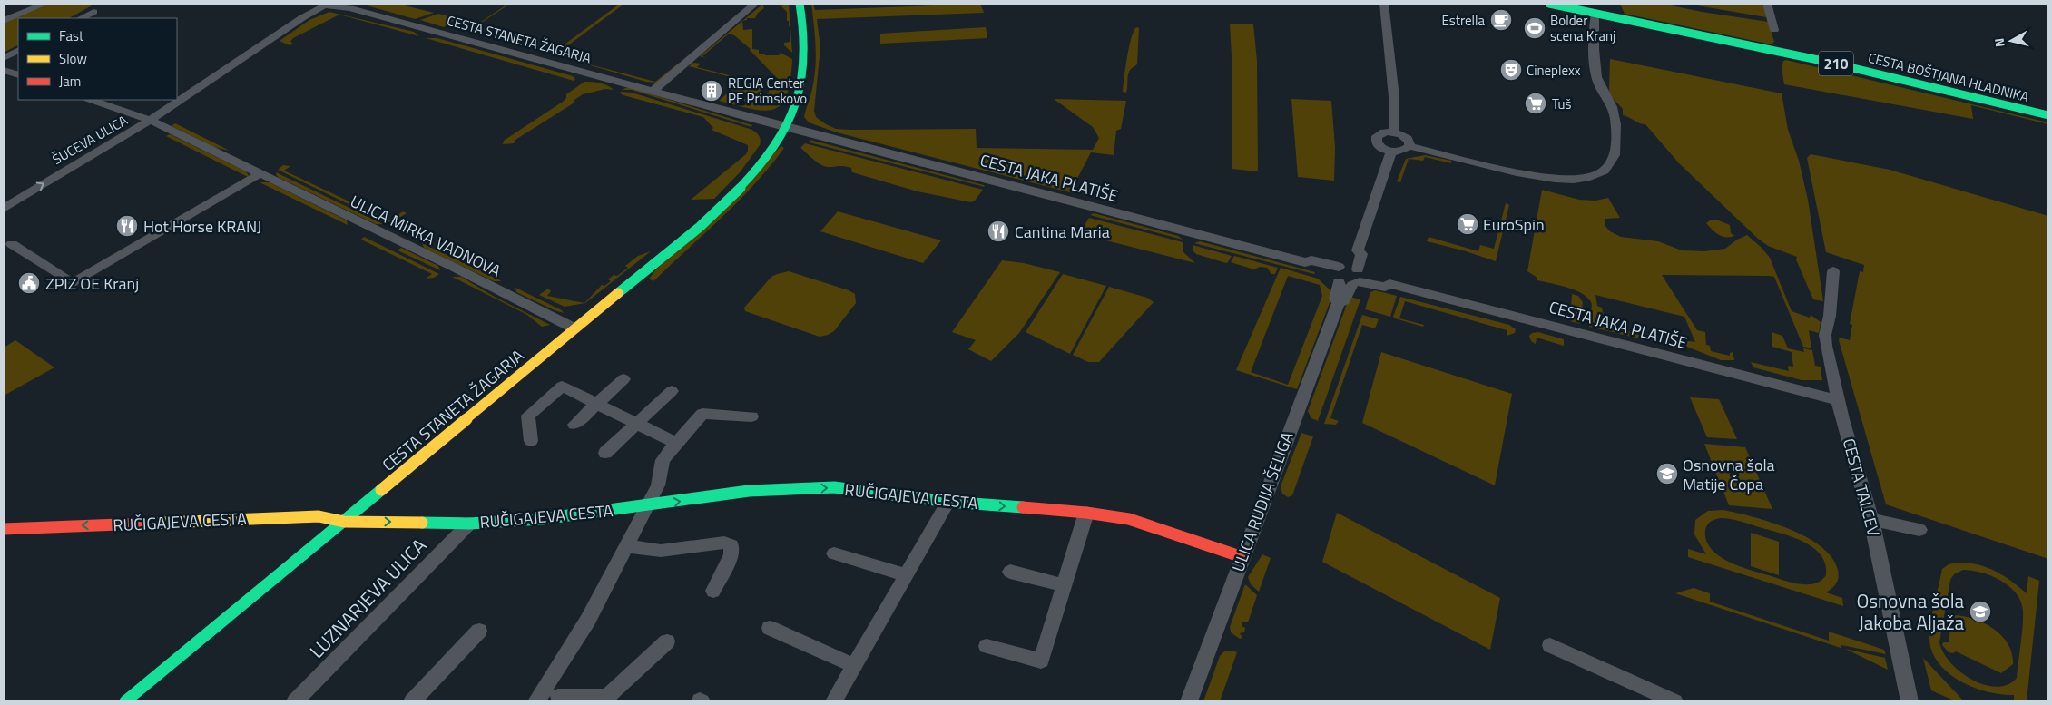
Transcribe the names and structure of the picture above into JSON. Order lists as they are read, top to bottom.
{
  "streets": {
    "main road": [
      "CESTA STANETA ŽAGARJA",
      "210",
      "CESTA BOŠTJANA HLADNIKA",
      "RUČIGAJEVA CESTA"
    ],
    "street": [
      "ŠUCEVA ULICA",
      "CESTA JAKA PLATIŠE",
      "ULICA MIRKA VADNOVA",
      "CESTA TALCEV",
      "ULICA RUDIJA ŠELIGA",
      "LUZNARJEVA ULICA"
    ]
  },
  "crossings": [
    ["CESTA STANETA ŽAGARJA", "ŠUCEVA ULICA"],
    ["CESTA STANETA ŽAGARJA", "CESTA JAKA PLATIŠE"],
    ["CESTA STANETA ŽAGARJA", "ULICA MIRKA VADNOVA"],
    ["CESTA STANETA ŽAGARJA", "RUČIGAJEVA CESTA"],
    ["ŠUCEVA ULICA", "ULICA MIRKA VADNOVA"],
    ["CESTA JAKA PLATIŠE", "CESTA TALCEV"],
    ["CESTA JAKA PLATIŠE", "ULICA RUDIJA ŠELIGA"],
    ["RUČIGAJEVA CESTA", "ULICA RUDIJA ŠELIGA"],
    ["RUČIGAJEVA CESTA", "LUZNARJEVA ULICA"]
  ],
  "one_way": ["ŠUCEVA ULICA"],
  "places": {
    "cafe": ["Estrella"],
    "sports": ["Bolder scena Kranj"],
    "theatre": ["Cineplexx"],
    "building": ["REGIA Center PE Primskovo"],
    "supermarket": ["Tuš", "EuroSpin"],
    "restaurant": ["Hot Horse KRANJ", "Cantina Maria"],
    "public building": ["ZPIZ OE Kranj"],
    "school or university": ["Osnovna šola Matije Čopa", "Osnovna šola Jakoba Aljaža"]
  },
  "legend": ["Fast", "Slow", "Jam"],
  "north": "left"
}
